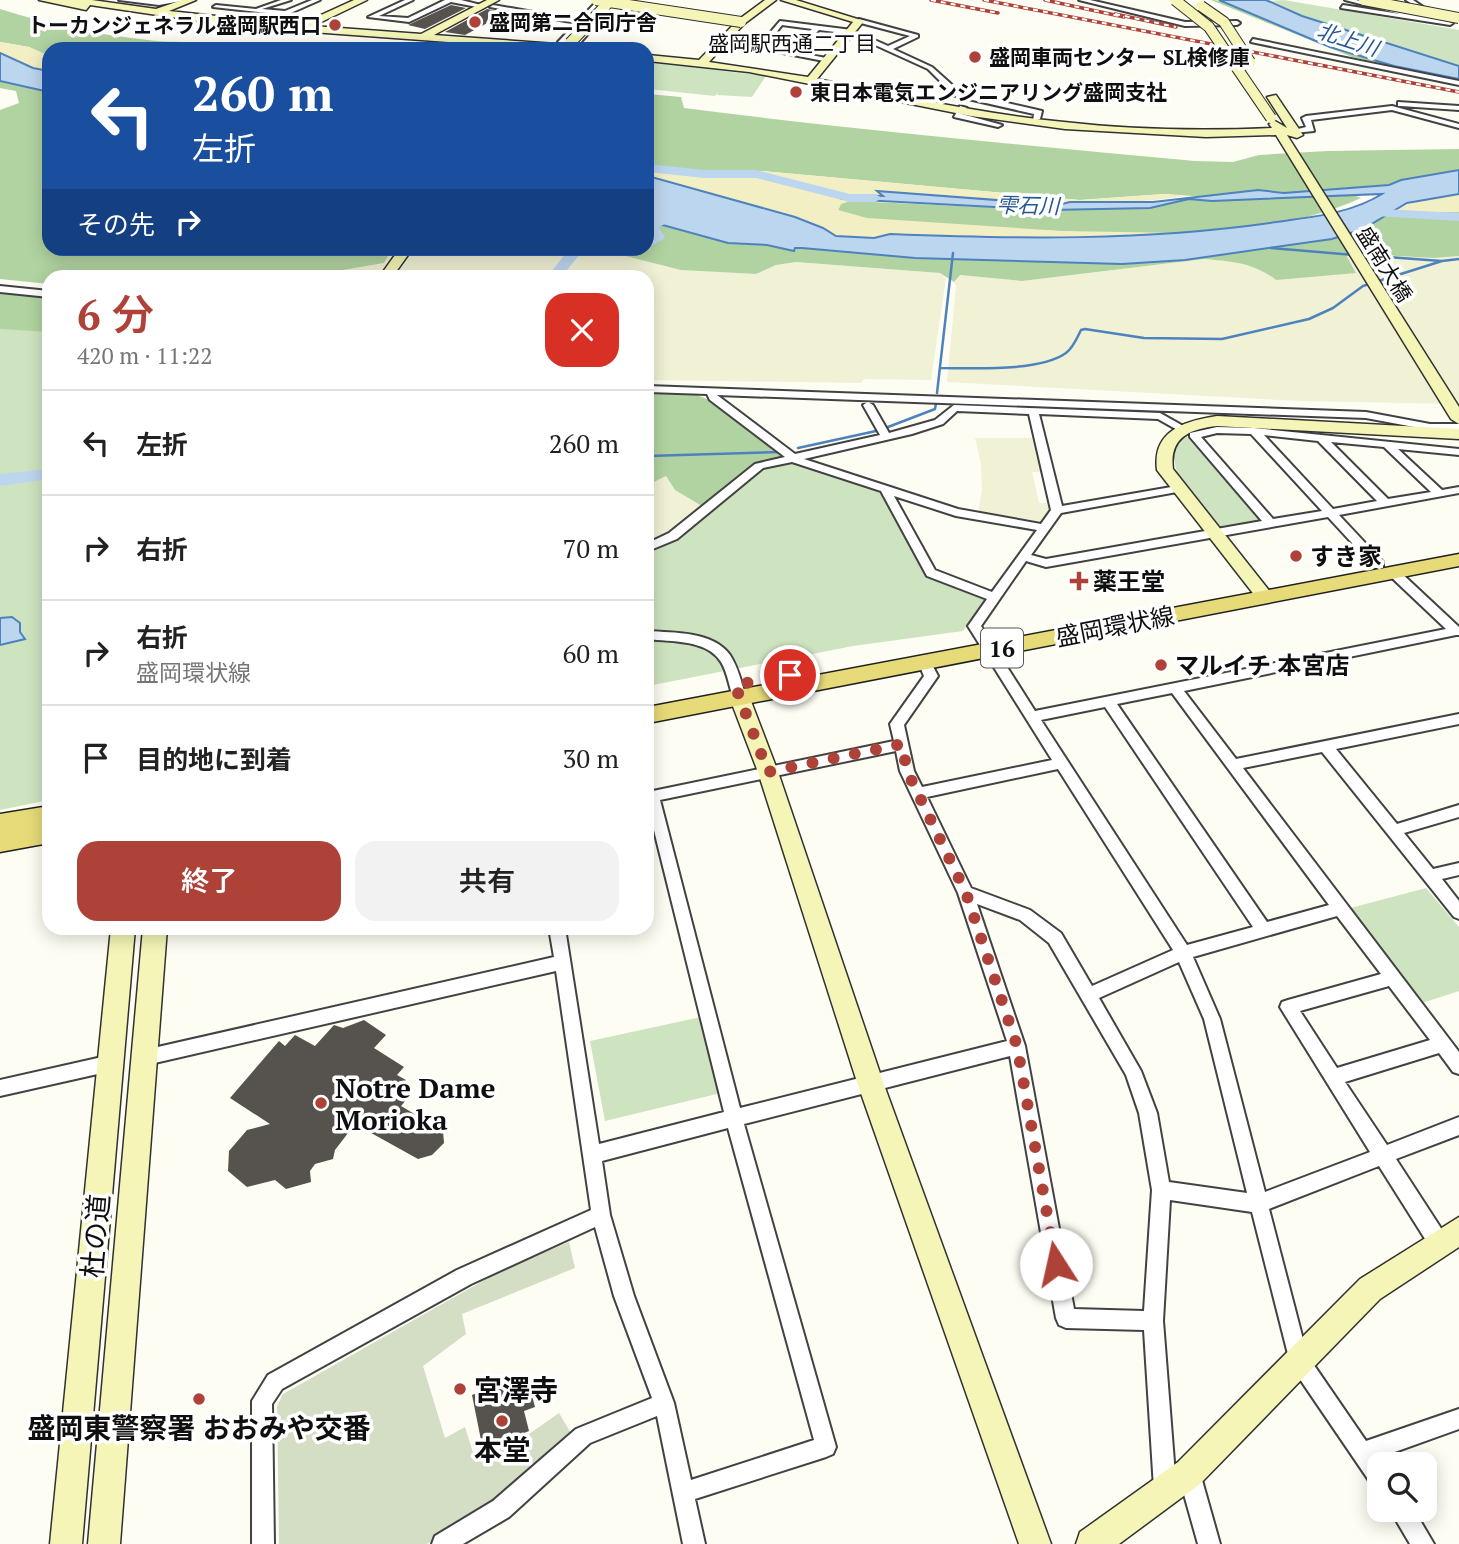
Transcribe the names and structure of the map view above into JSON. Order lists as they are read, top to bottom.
{
  "streets": {
    "main road": ["盛岡環状線", "16"],
    "street": ["盛南大橋", "杜の道"]
  },
  "districts": ["盛岡駅西通二丁目"],
  "water": ["北上川", "雫石川"],
  "places": {
    "other": [
      "盛岡第二合同庁舎",
      "トーカンジェネラル盛岡駅西口",
      "盛岡車両センター SL検修庫",
      "東日本電気エンジニアリング盛岡支社",
      "すき家",
      "マルイチ 本宮店",
      "Notre Dame Morioka",
      "宮澤寺",
      "盛岡東警察署 おおみや交番",
      "本堂"
    ],
    "health": ["薬王堂"]
  },
  "page": {
    "turn": ["260 m", "左折"],
    "then": "その先",
    "heading": ["6 分", "420 m · 11:22"],
    "list": [
      {
        "name": "左折",
        "value": "260 m"
      },
      {
        "name": "右折",
        "value": "70 m"
      },
      {
        "name": "右折",
        "note": "盛岡環状線",
        "value": "60 m"
      },
      {
        "name": "目的地に到着",
        "value": "30 m"
      }
    ],
    "buttons": ["終了", "共有"]
  }
}
